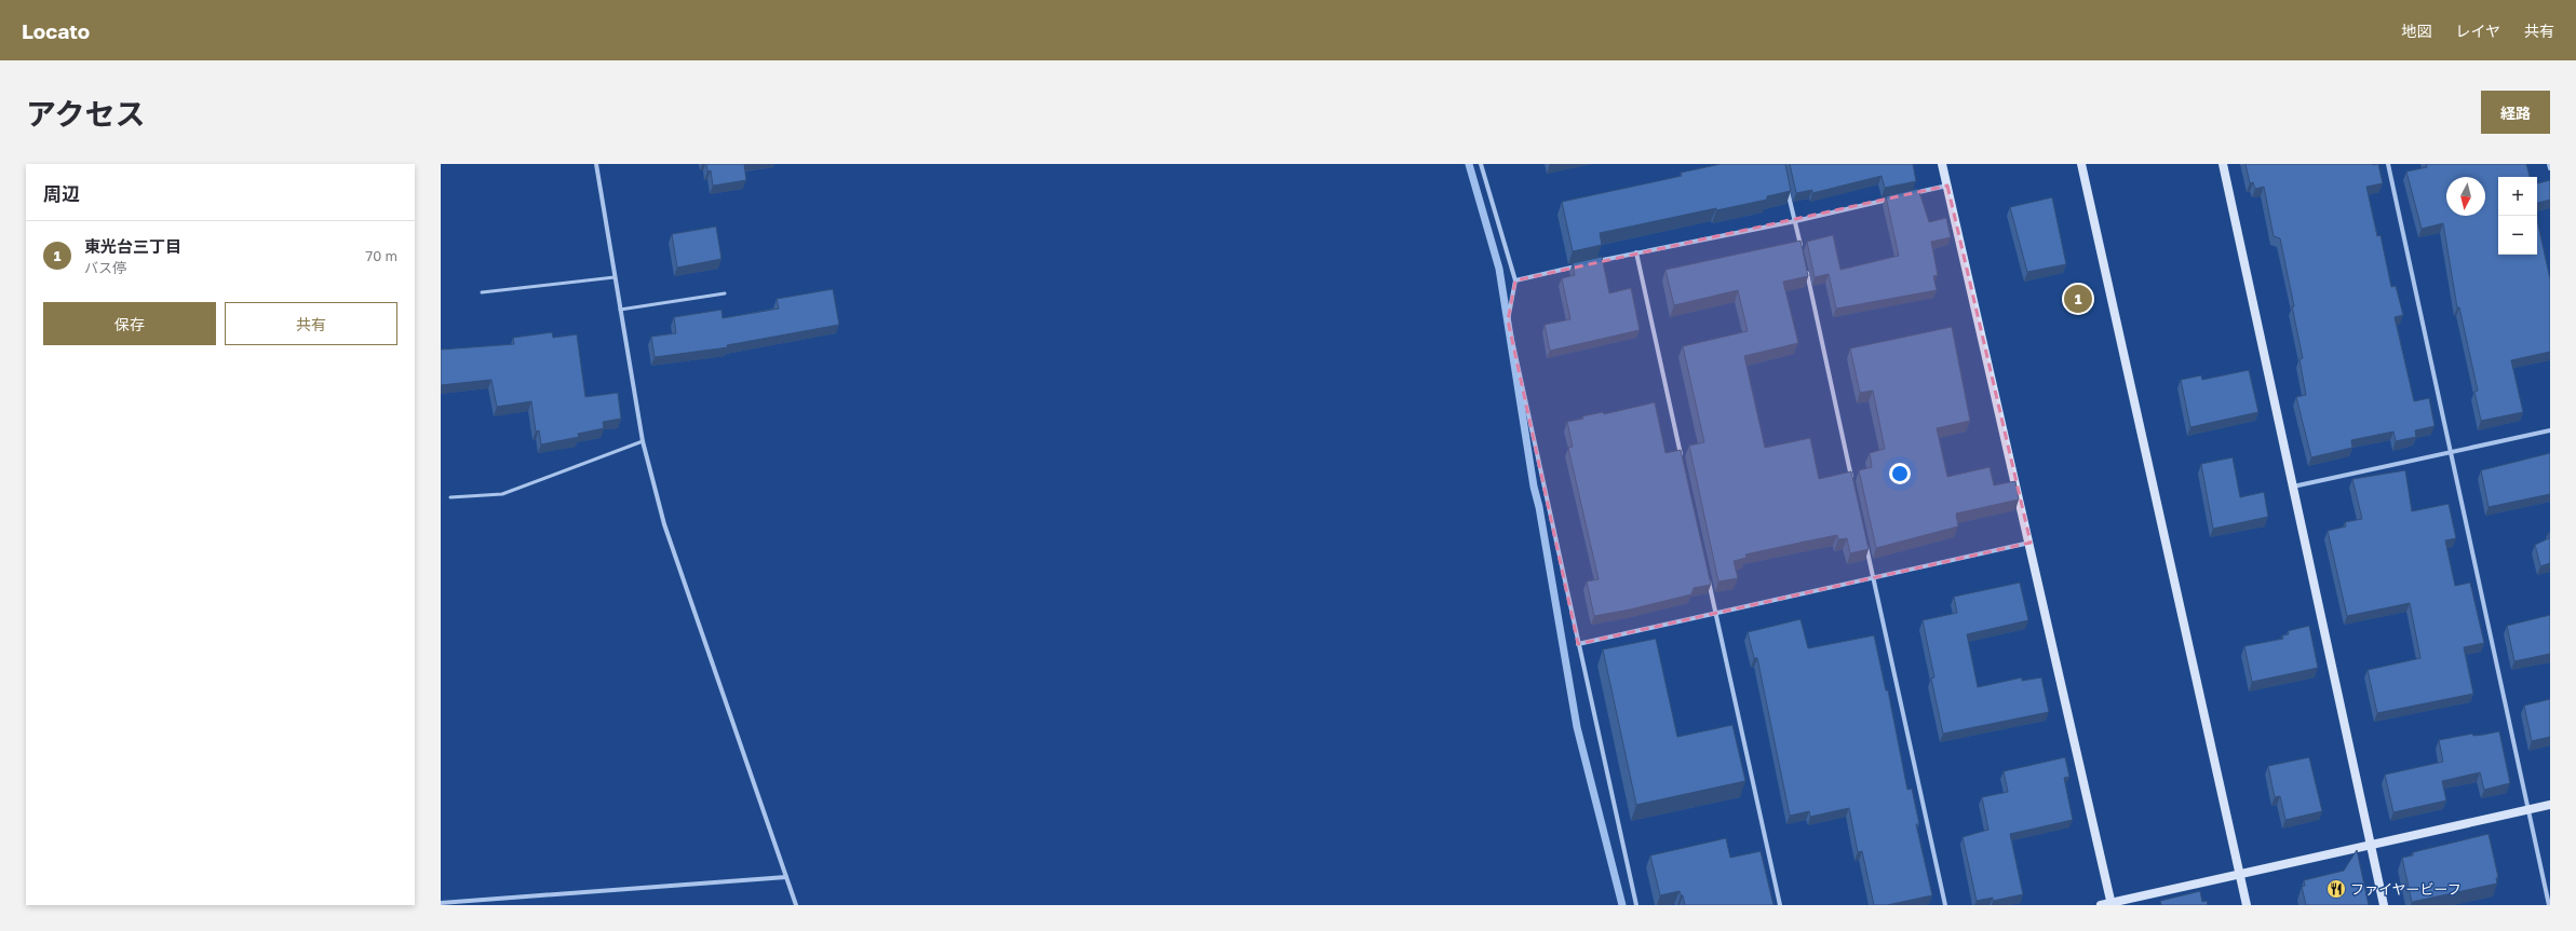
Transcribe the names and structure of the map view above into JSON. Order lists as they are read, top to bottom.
{
  "places": {
    "restaurant": ["ファイヤービーフ"]
  },
  "north": "bottom",
  "page": {
    "header": "Locato",
    "nav": ["地図", "レイヤ", "共有"],
    "title": "アクセス",
    "buttons": [
      "経路",
      ["保存", "共有"]
    ],
    "heading": "周辺",
    "map_buttons": ["+", "−"],
    "list": [
      {
        "mark": "1",
        "name": "東光台三丁目",
        "note": "バス停",
        "value": "70 m"
      }
    ],
    "pins": "1"
  }
}
